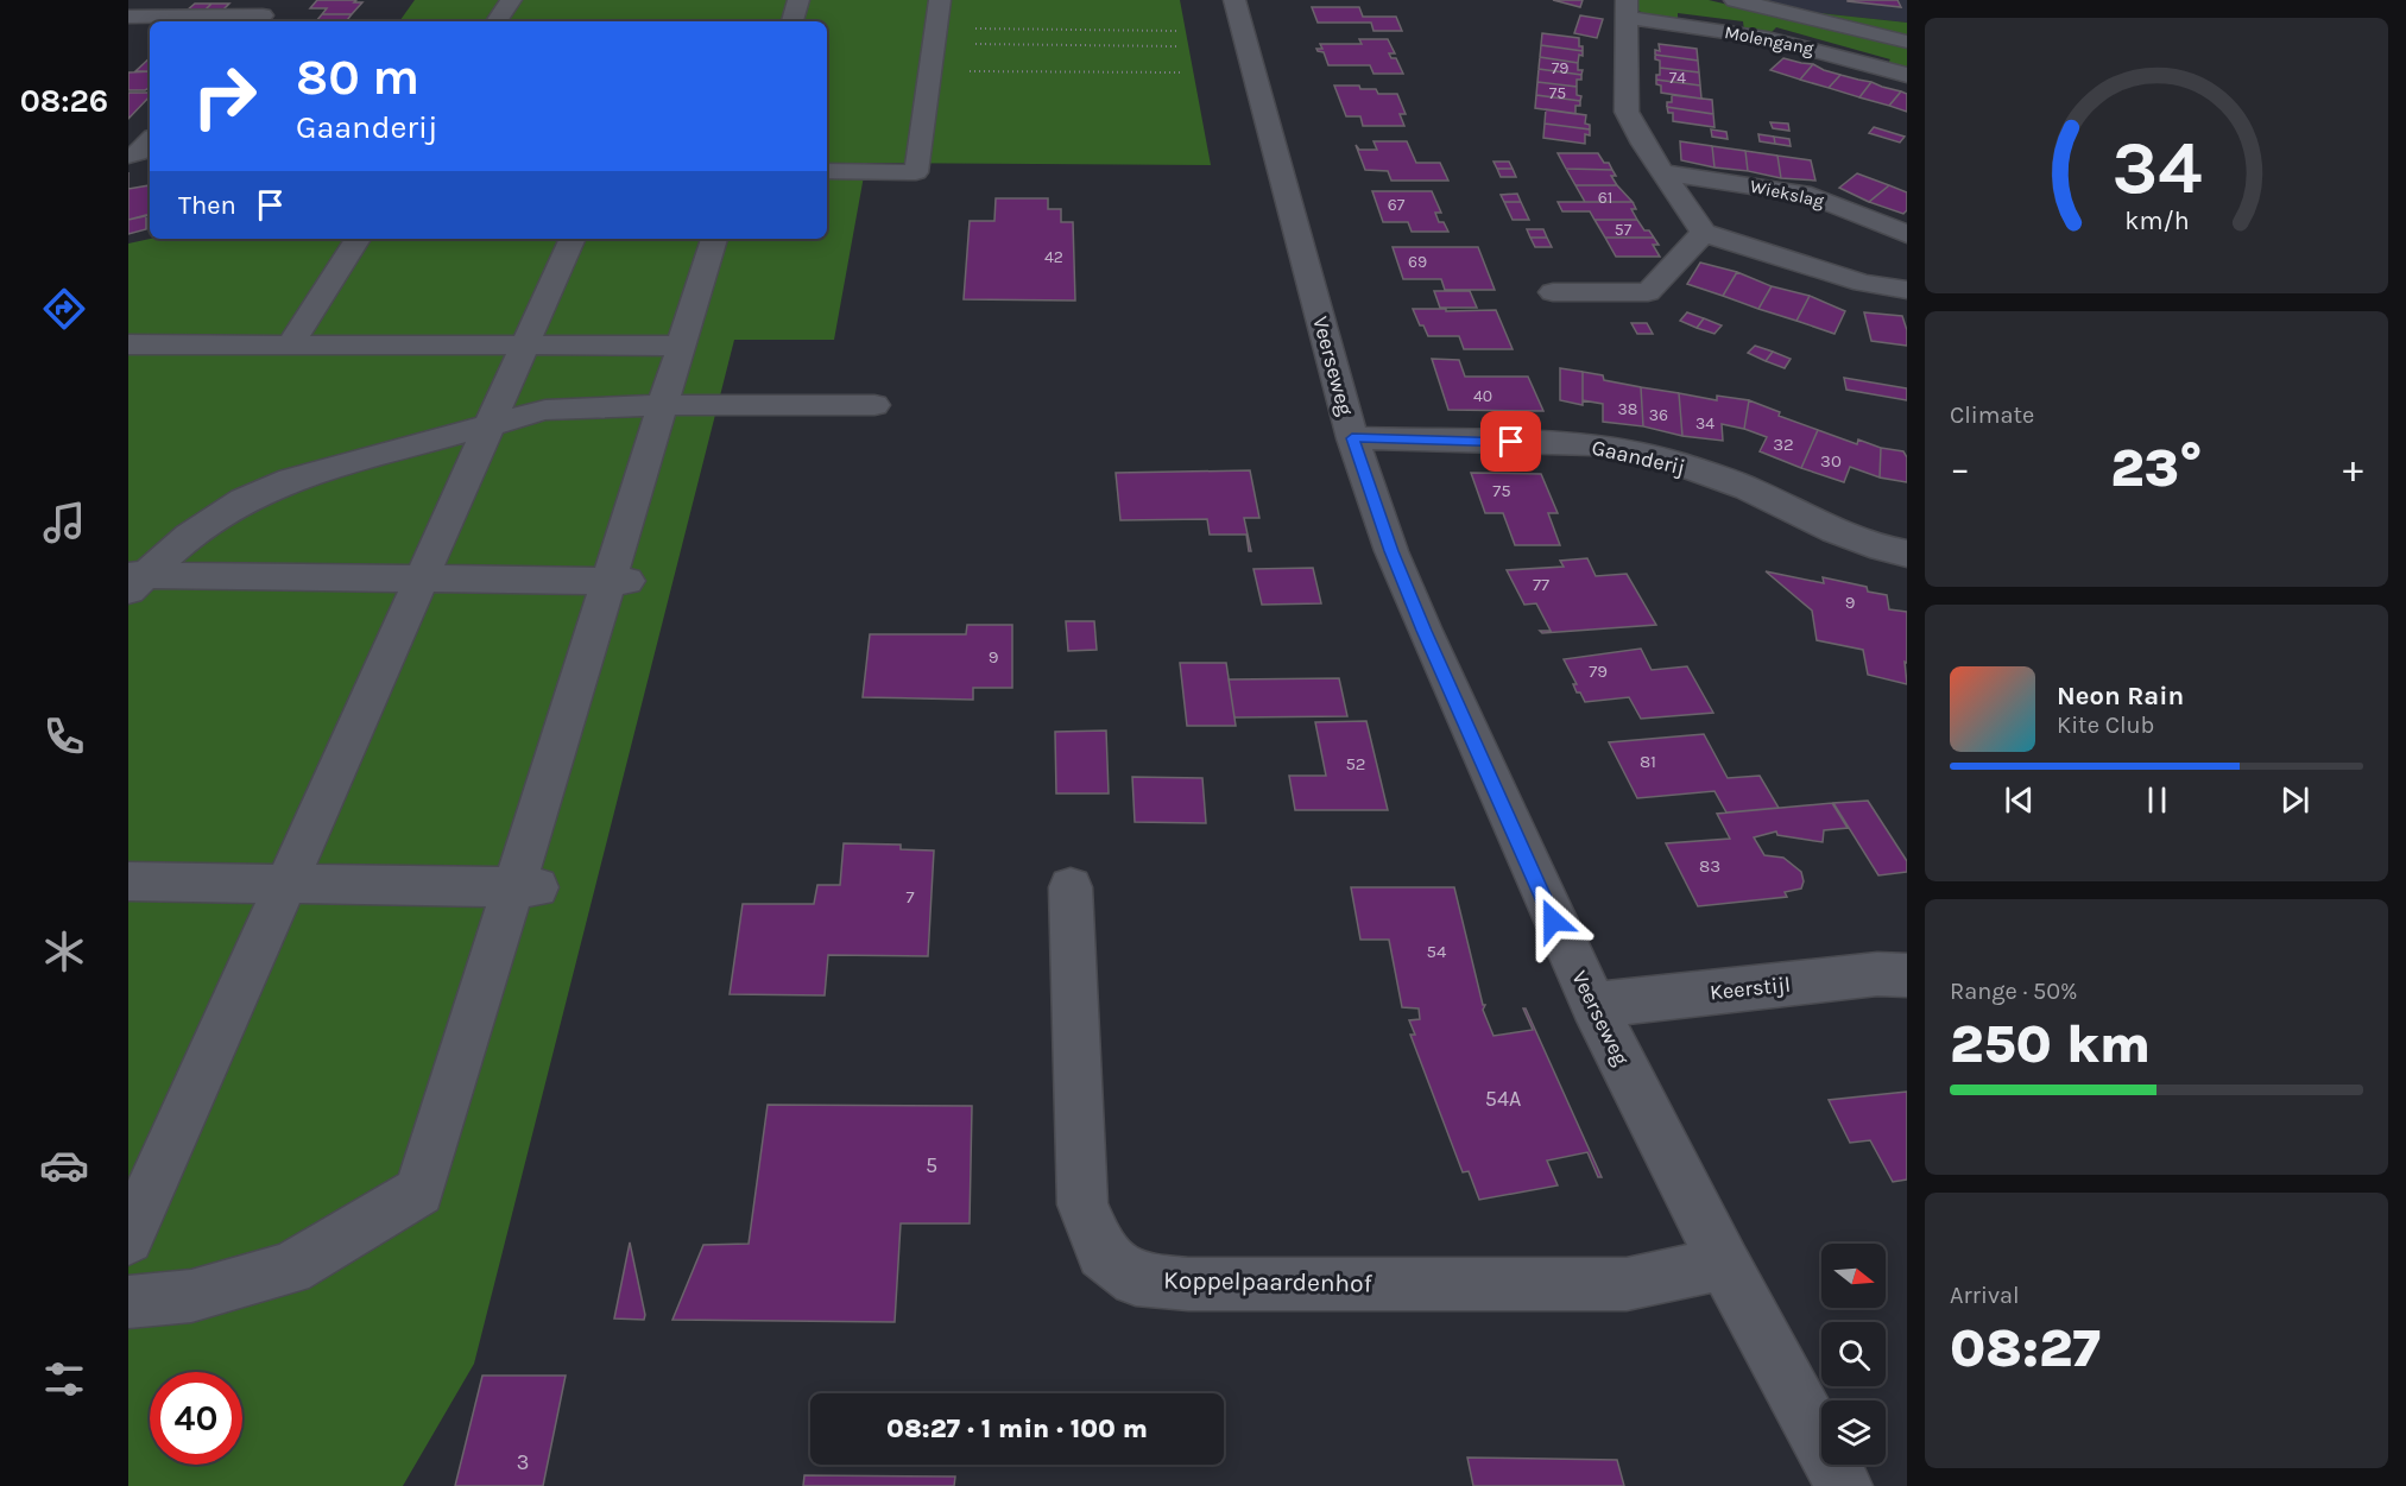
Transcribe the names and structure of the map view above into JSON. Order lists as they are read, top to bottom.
{
  "streets": {
    "street": [
      "Molengang",
      "Wiekslag",
      "Veerseweg",
      "Gaanderij",
      "Keerstijl",
      "Koppelpaardenhof"
    ]
  },
  "crossings": [
    ["Veerseweg", "Gaanderij"],
    ["Veerseweg", "Keerstijl"],
    ["Veerseweg", "Koppelpaardenhof"]
  ],
  "house_numbers": [
    "79",
    "74",
    "75",
    "61",
    "67",
    "57",
    "42",
    "69",
    "40",
    "38",
    "36",
    "34",
    "32",
    "30",
    "75",
    "77",
    "9",
    "9",
    "79",
    "81",
    "52",
    "83",
    "7",
    "54",
    "54A",
    "5",
    "3"
  ],
  "north": "right",
  "page": {
    "tabs": "08:26",
    "turn": ["80 m", "Gaanderij"],
    "then": "Then",
    "tile": [
      "Climate",
      ["Range · 50%", "250 km"],
      ["Arrival", "08:27"]
    ],
    "heat": ["−", "23°", "+"],
    "song": ["Neon Rain", "Kite Club"],
    "limit": "40",
    "trip": "08:27 · 1 min · 100 m",
    "gauge": ["34", "km/h"]
  }
}
